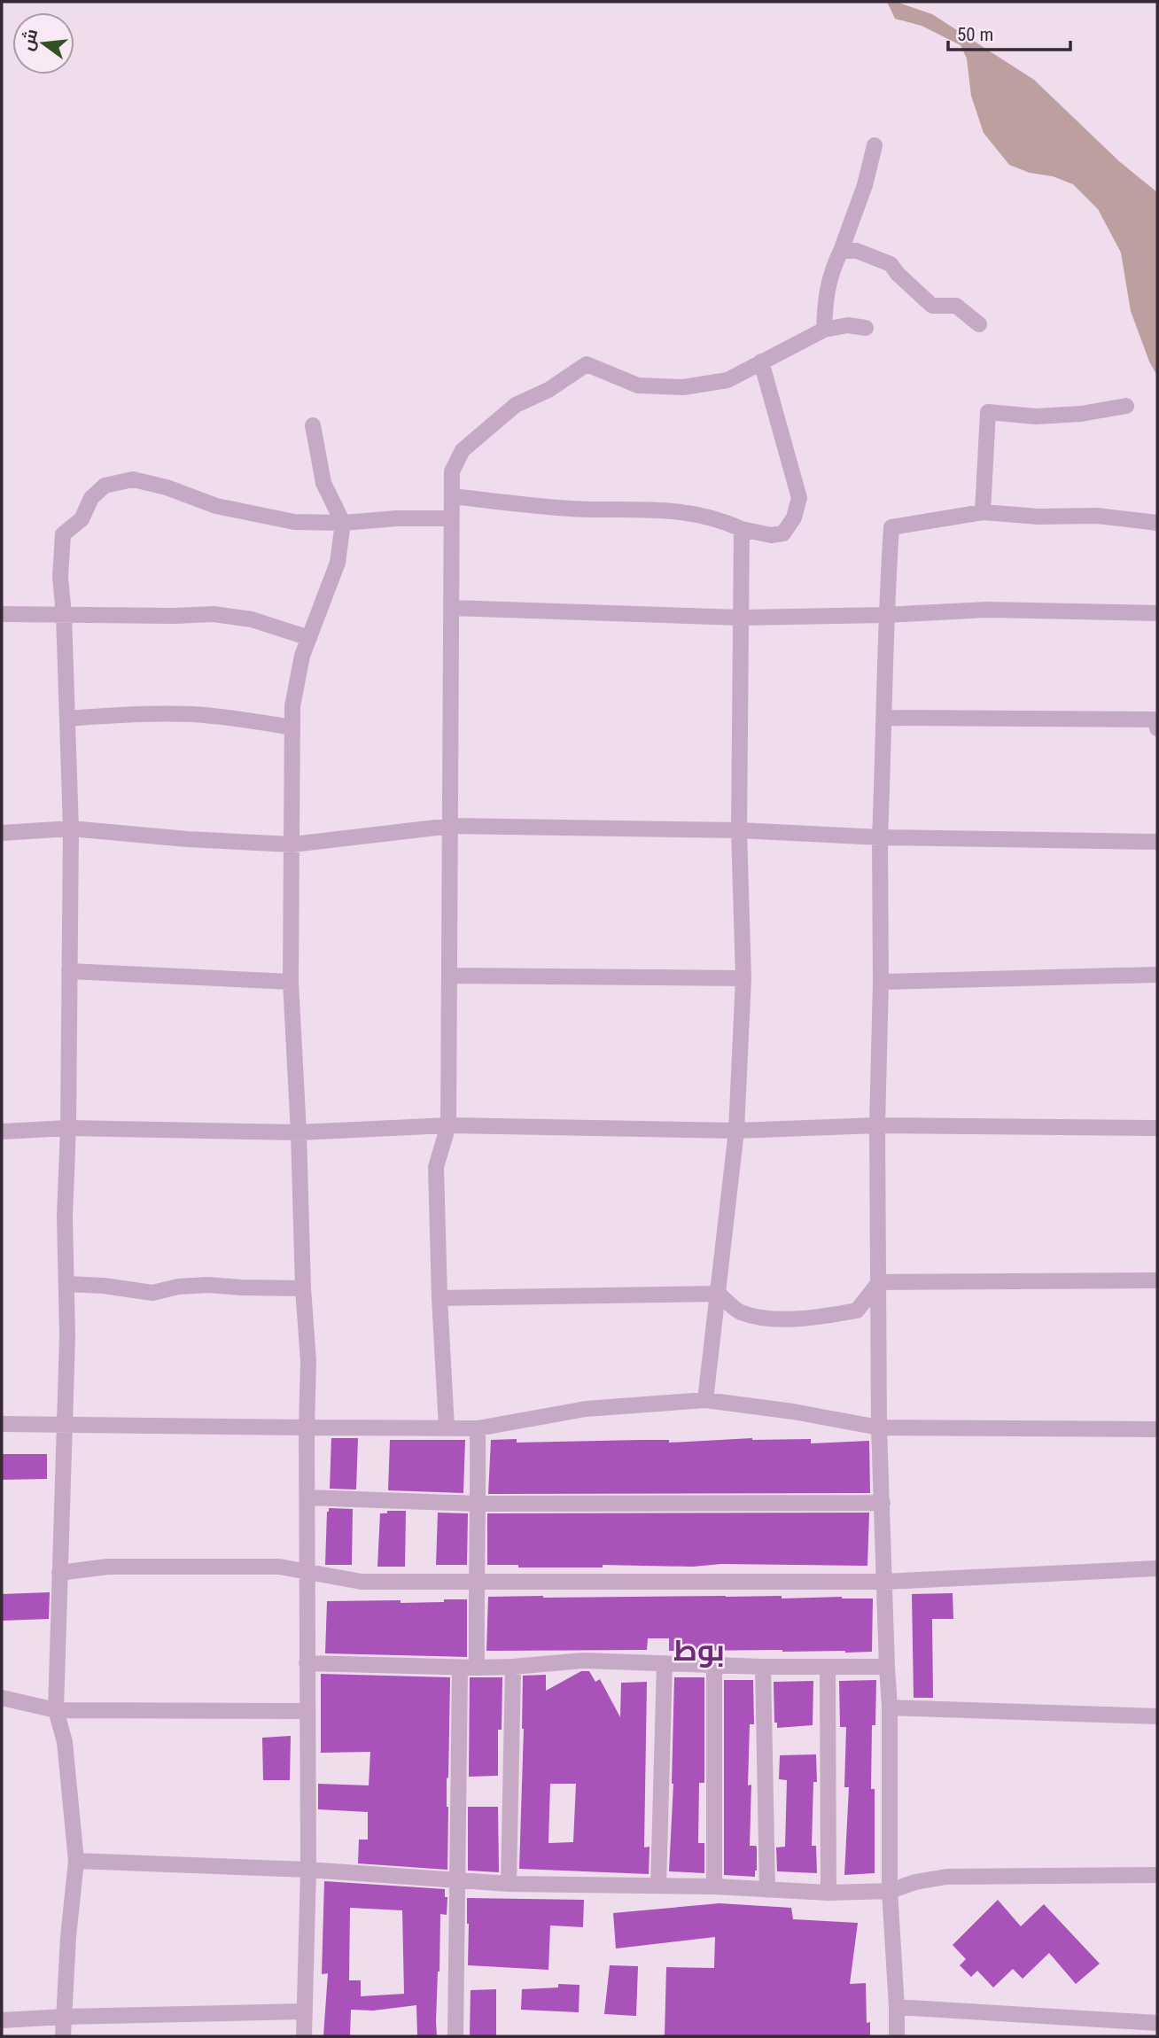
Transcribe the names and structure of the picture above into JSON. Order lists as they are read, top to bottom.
{
  "districts": ["بوط"],
  "scale_bar": "50 m",
  "north": "left"
}
